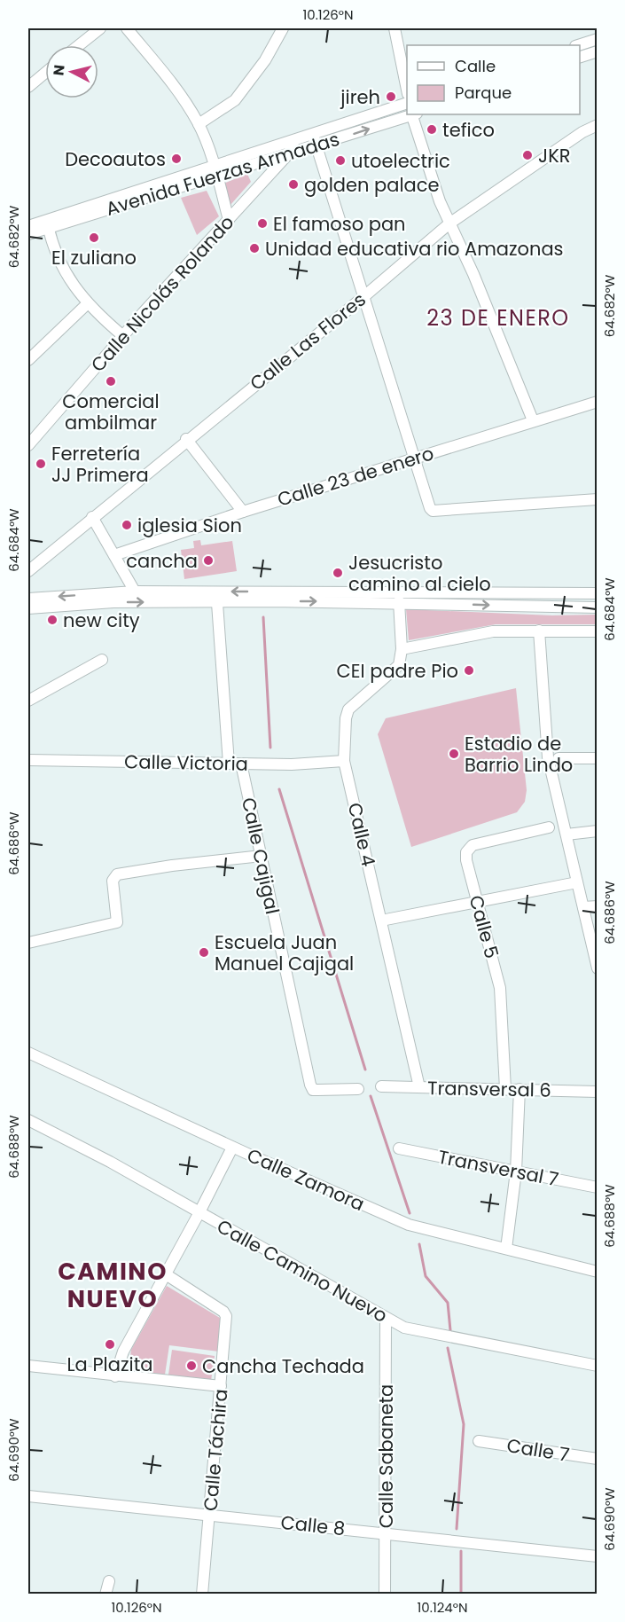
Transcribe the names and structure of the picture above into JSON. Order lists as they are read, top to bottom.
{
  "streets": {
    "street": [
      "Avenida Fuerzas Armadas",
      "Calle Nicolás Rolando",
      "Calle Las Flores",
      "Calle 23 de enero",
      "Calle Victoria",
      "Calle 4",
      "Calle Cajigal",
      "Calle 5",
      "Transversal 6",
      "Transversal 7",
      "Calle Zamora",
      "Calle Camino Nuevo",
      "Calle Táchira",
      "Calle 7",
      "Calle Sabaneta",
      "Calle 8"
    ]
  },
  "crossings": [
    ["Avenida Fuerzas Armadas", "Calle Nicolás Rolando"],
    ["Calle Victoria", "Calle 4"],
    ["Calle Victoria", "Calle Cajigal"],
    ["Calle 4", "Transversal 6"],
    ["Calle 5", "Transversal 6"],
    ["Calle Camino Nuevo", "Calle Sabaneta"],
    ["Calle Táchira", "Calle 8"],
    ["Calle Sabaneta", "Calle 8"]
  ],
  "districts": ["23 DE ENERO", "CAMINO NUEVO"],
  "places": [
    "jireh",
    "tefico",
    "JKR",
    "Decoautos",
    "utoelectric",
    "golden palace",
    "El famoso pan",
    "El zuliano",
    "Unidad educativa rio Amazonas",
    "Comercial ambilmar",
    "Ferretería JJ Primera",
    "iglesia Sion",
    "cancha",
    "Jesucristo camino al cielo",
    "new city",
    "CEI padre Pio",
    "Estadio de Barrio Lindo",
    "Escuela Juan Manuel Cajigal",
    "La Plazita",
    "Cancha Techada"
  ],
  "legend": ["Calle", "Parque"],
  "north": "left",
  "coordinates": [
    "10.126°N",
    "64.682°W",
    "64.684°W",
    "64.686°W",
    "64.688°W",
    "64.690°W",
    "10.124°N"
  ]
}
